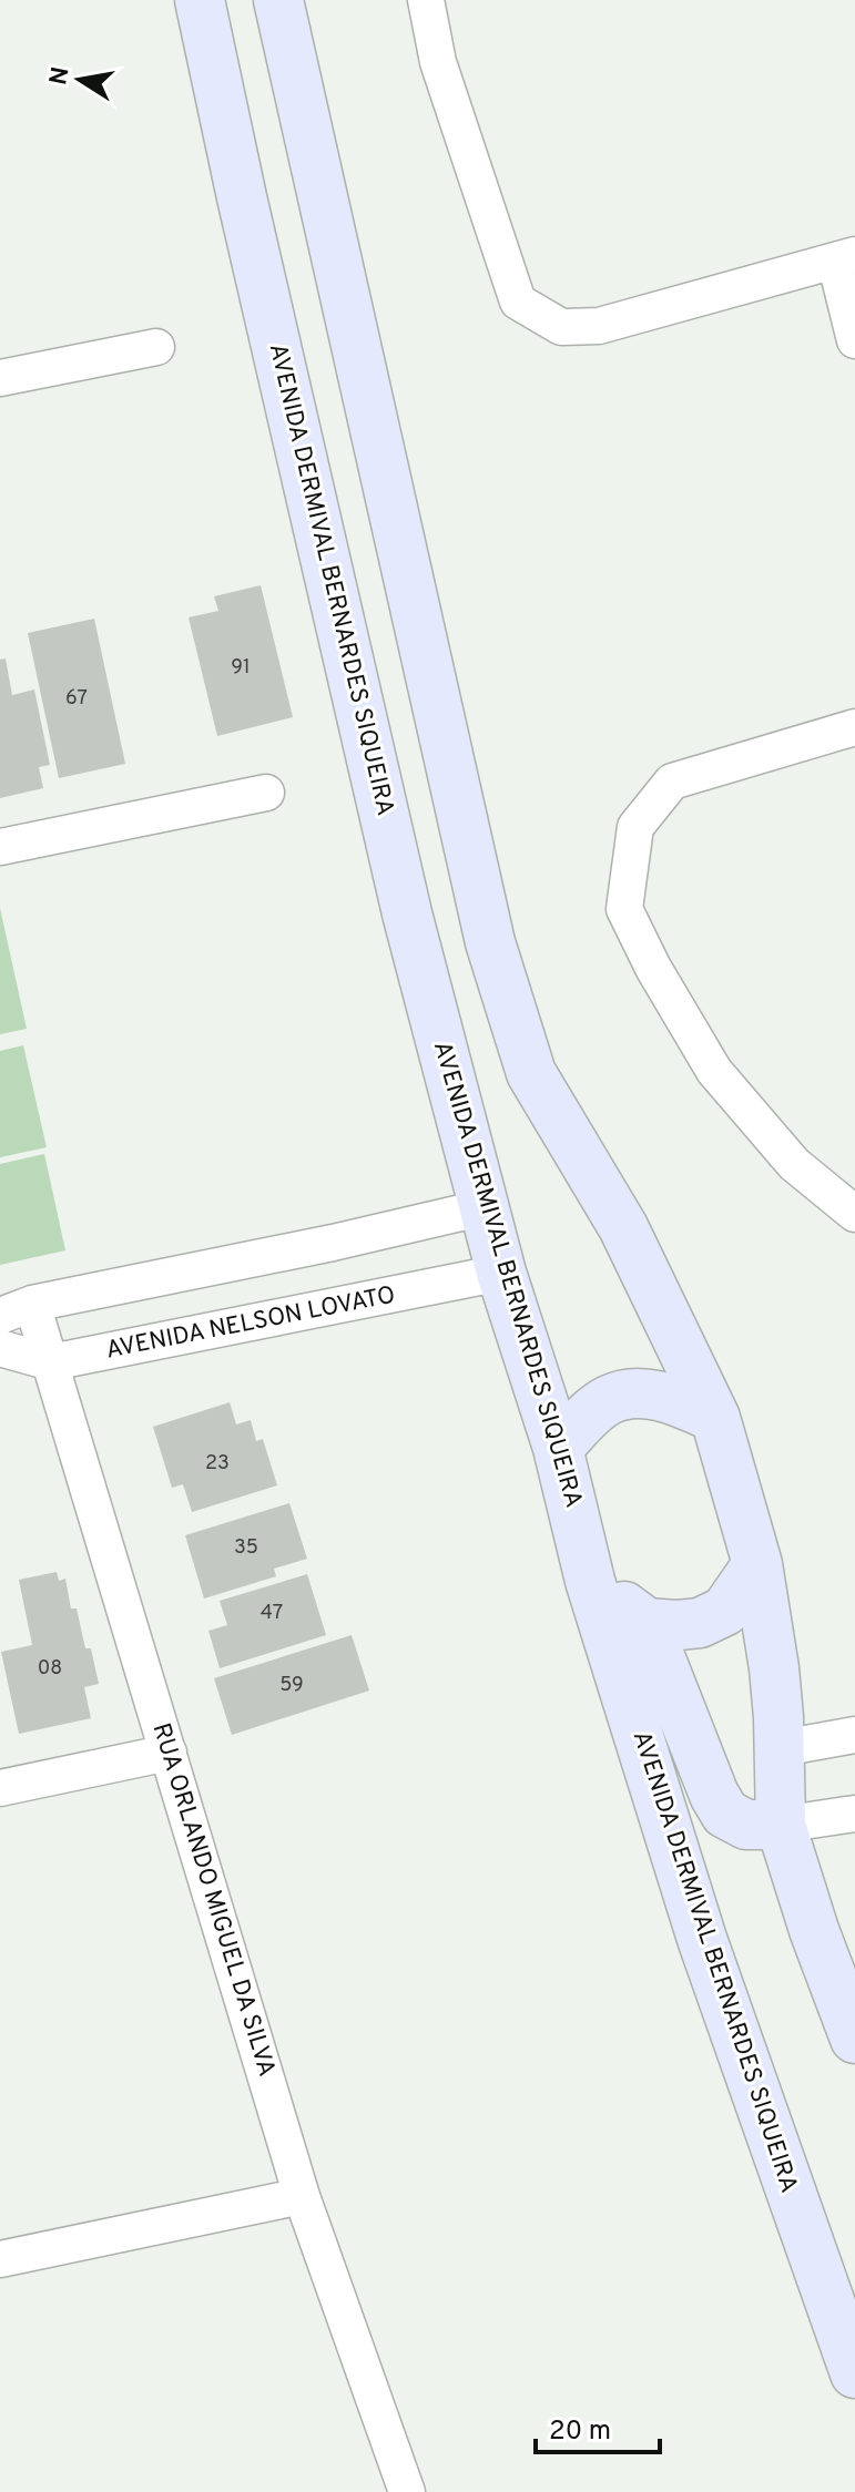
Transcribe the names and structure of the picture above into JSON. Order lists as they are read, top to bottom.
{
  "streets": {
    "main road": ["AVENIDA DERMIVAL BERNARDES SIQUEIRA"],
    "street": ["AVENIDA NELSON LOVATO", "RUA ORLANDO MIGUEL DA SILVA"]
  },
  "crossings": [
    ["AVENIDA DERMIVAL BERNARDES SIQUEIRA", "AVENIDA NELSON LOVATO"],
    ["AVENIDA NELSON LOVATO", "RUA ORLANDO MIGUEL DA SILVA"]
  ],
  "house_numbers": [
    "91",
    "67",
    "23",
    "35",
    "47",
    "08",
    "59"
  ],
  "scale_bar": "20 m",
  "north": "left"
}
